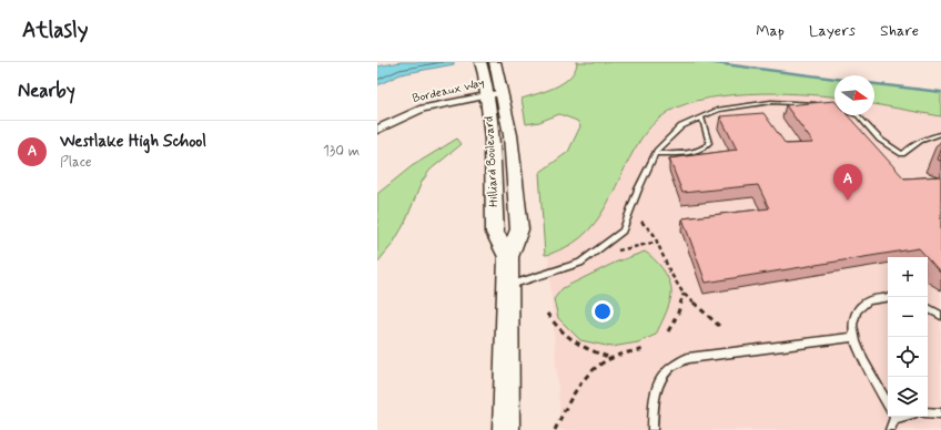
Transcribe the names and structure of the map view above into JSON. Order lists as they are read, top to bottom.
{
  "streets": {
    "main road": ["Hilliard Boulevard"],
    "street": ["Bordeaux Way"]
  },
  "crossings": [
    ["Bordeaux Way", "Hilliard Boulevard"]
  ],
  "north": "right",
  "page": {
    "header": "Atlasly",
    "nav": ["Map", "Layers", "Share"],
    "heading": "Nearby",
    "list": [
      {
        "mark": "A",
        "name": "Westlake High School",
        "note": "Place",
        "value": "130 m"
      }
    ],
    "pins": "A",
    "map_buttons": ["+", "−"]
  }
}
